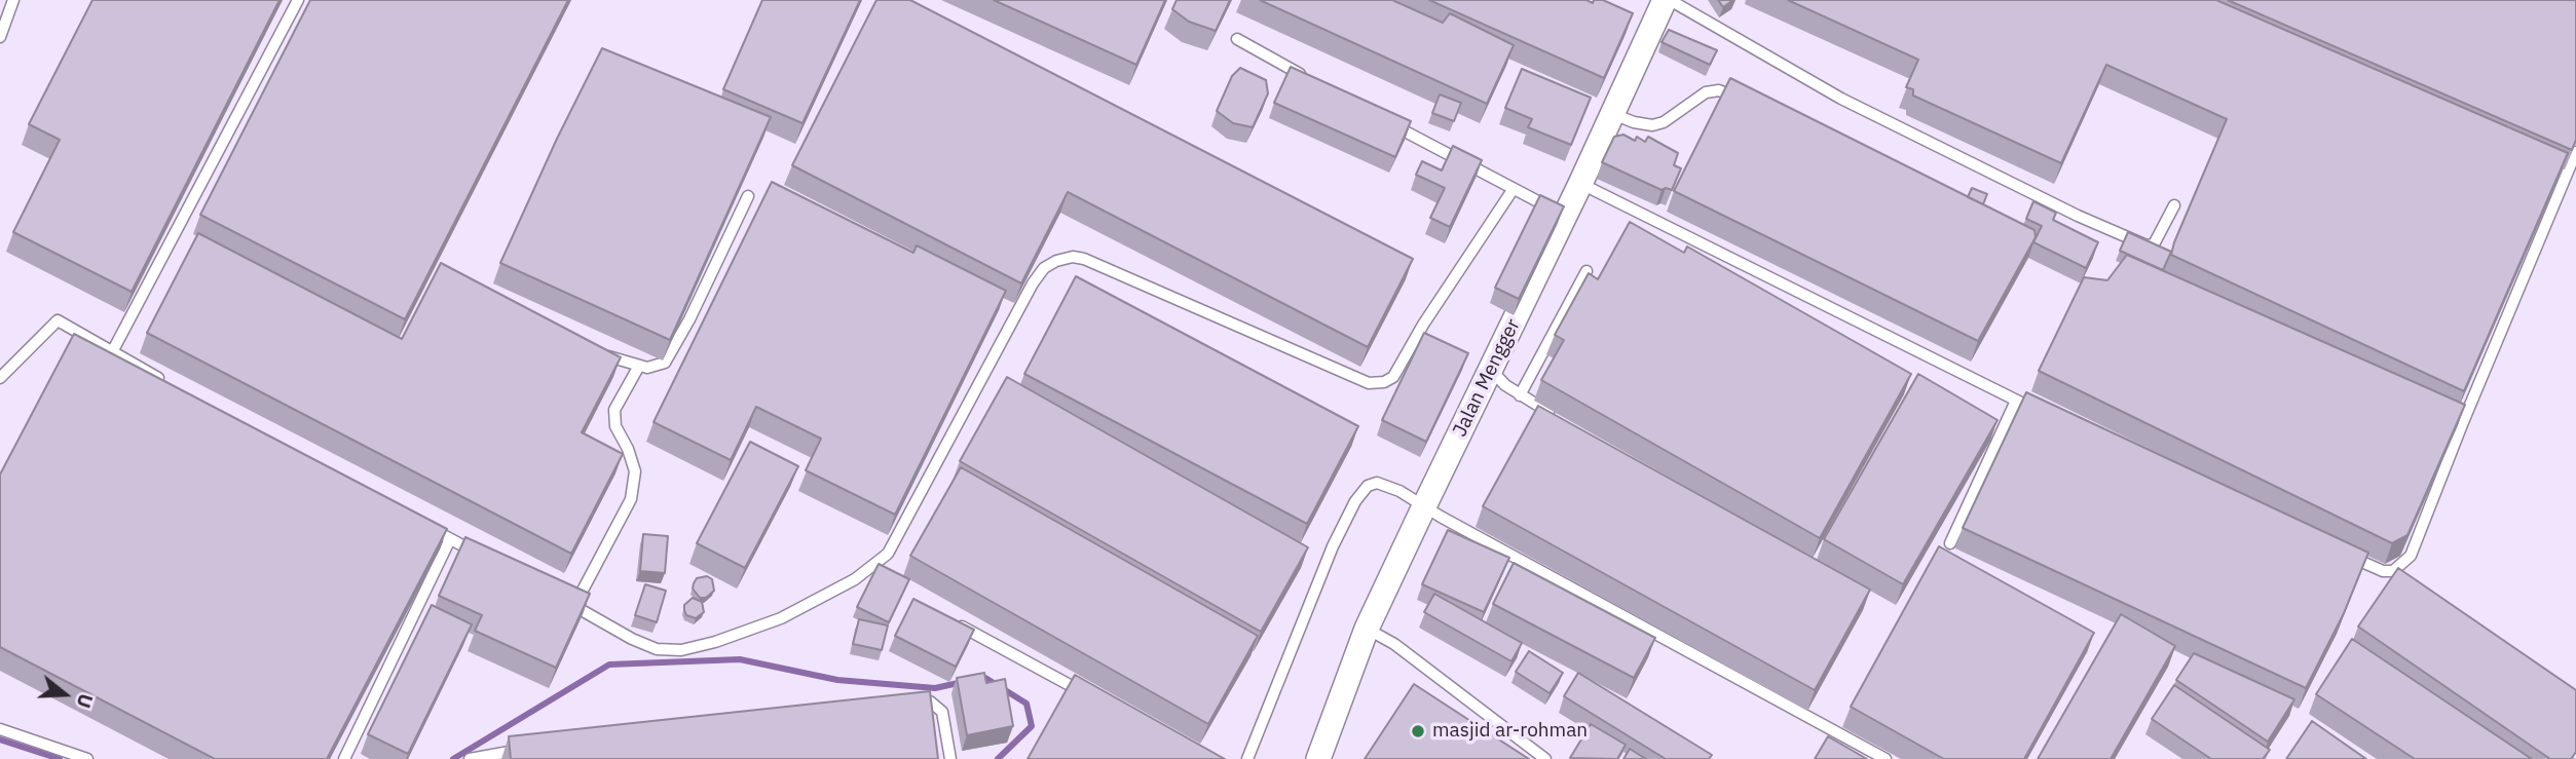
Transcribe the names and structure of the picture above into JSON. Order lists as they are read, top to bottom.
{
  "streets": {
    "street": ["Jalan Mengger"]
  },
  "places": ["masjid ar-rohman"],
  "north": "right"
}
